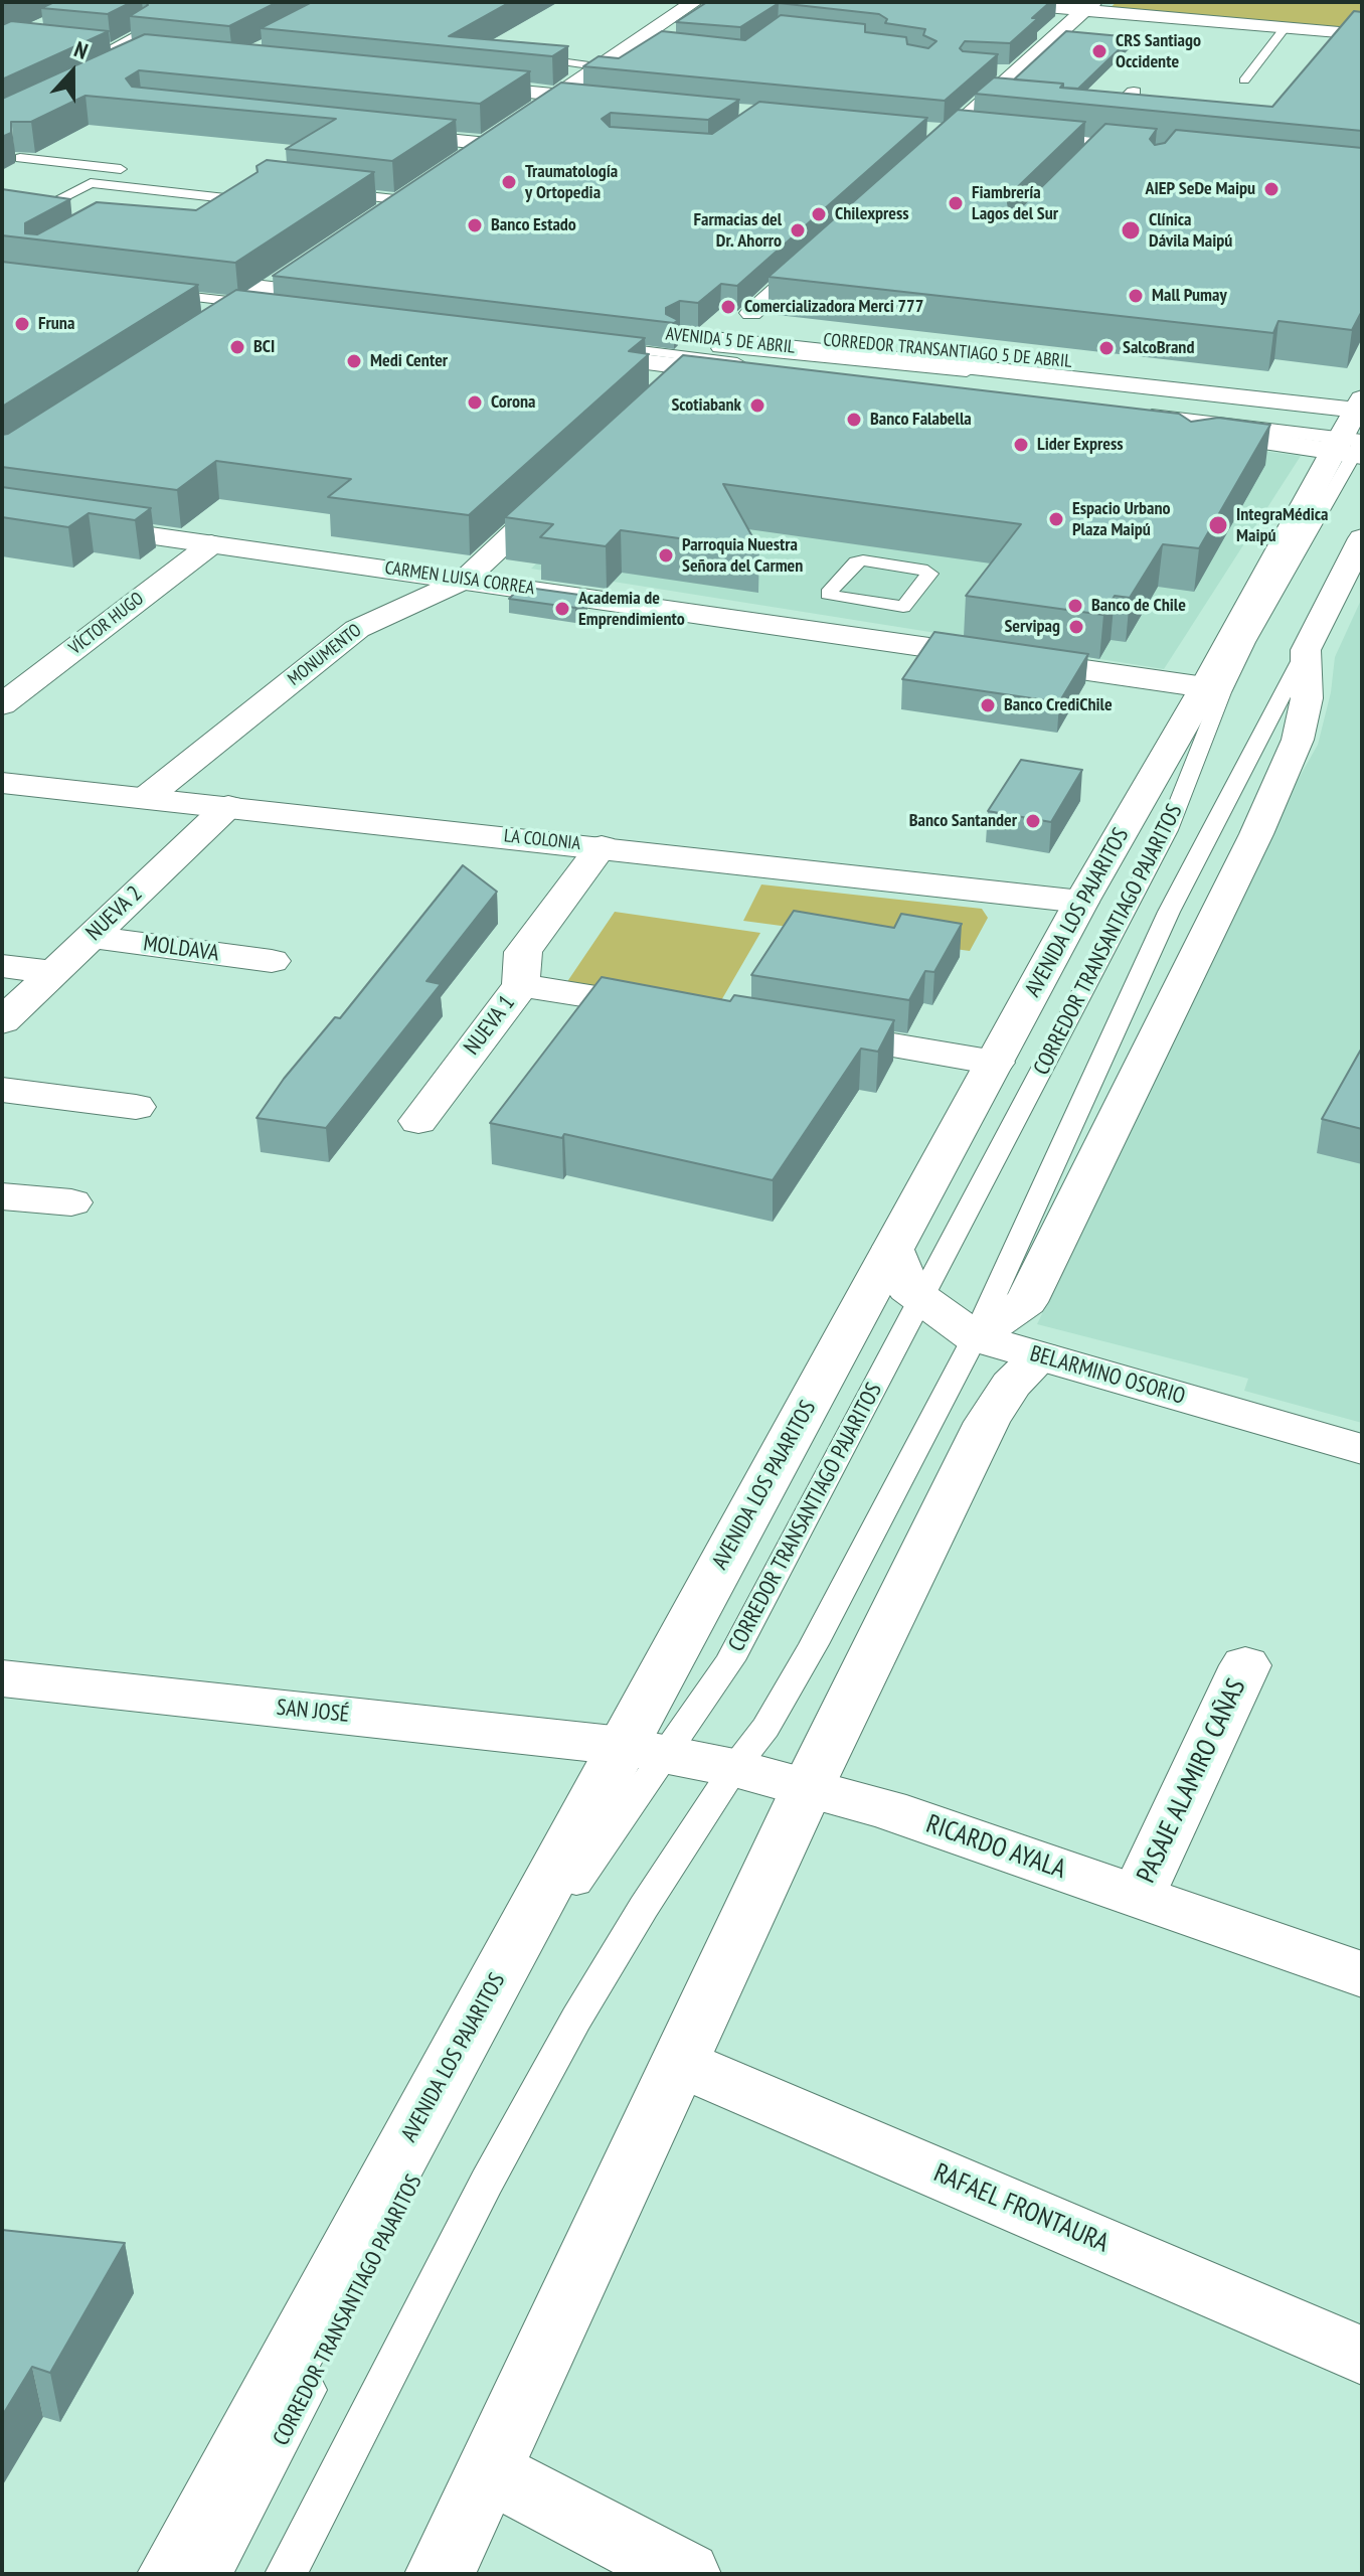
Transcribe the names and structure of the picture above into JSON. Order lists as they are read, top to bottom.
{
  "streets": {
    "street": [
      "AVENIDA 5 DE ABRIL",
      "CARMEN LUISA CORREA",
      "VÍCTOR HUGO",
      "MONUMENTO",
      "LA COLONIA",
      "AVENIDA LOS PAJARITOS",
      "NUEVA 2",
      "MOLDAVA",
      "NUEVA 1",
      "BELARMINO OSORIO",
      "SAN JOSÉ",
      "PASAJE ALAMIRO CAÑAS",
      "RICARDO AYALA",
      "RAFAEL FRONTAURA"
    ],
    "lane": ["CORREDOR TRANSANTIAGO 5 DE ABRIL", "CORREDOR TRANSANTIAGO PAJARITOS"]
  },
  "crossings": [
    ["AVENIDA 5 DE ABRIL", "CORREDOR TRANSANTIAGO 5 DE ABRIL"],
    ["AVENIDA 5 DE ABRIL", "AVENIDA LOS PAJARITOS"],
    ["AVENIDA 5 DE ABRIL", "CORREDOR TRANSANTIAGO PAJARITOS"],
    ["CARMEN LUISA CORREA", "VÍCTOR HUGO"],
    ["CARMEN LUISA CORREA", "MONUMENTO"],
    ["CARMEN LUISA CORREA", "AVENIDA LOS PAJARITOS"],
    ["MONUMENTO", "LA COLONIA"],
    ["LA COLONIA", "AVENIDA LOS PAJARITOS"],
    ["LA COLONIA", "NUEVA 2"],
    ["LA COLONIA", "NUEVA 1"],
    ["AVENIDA LOS PAJARITOS", "CORREDOR TRANSANTIAGO PAJARITOS"],
    ["AVENIDA LOS PAJARITOS", "BELARMINO OSORIO"],
    ["AVENIDA LOS PAJARITOS", "SAN JOSÉ"],
    ["AVENIDA LOS PAJARITOS", "RICARDO AYALA"],
    ["NUEVA 2", "MOLDAVA"],
    ["CORREDOR TRANSANTIAGO PAJARITOS", "BELARMINO OSORIO"],
    ["CORREDOR TRANSANTIAGO PAJARITOS", "SAN JOSÉ"],
    ["CORREDOR TRANSANTIAGO PAJARITOS", "RICARDO AYALA"],
    ["SAN JOSÉ", "RICARDO AYALA"],
    ["PASAJE ALAMIRO CAÑAS", "RICARDO AYALA"]
  ],
  "places": [
    "CRS Santiago Occidente",
    "Traumatología y Ortopedia",
    "AIEP SeDe Maipu",
    "Fiambrería Lagos del Sur",
    "Chilexpress",
    "Banco Estado",
    "Farmacias del Dr. Ahorro",
    "Clínica Dávila Maipú",
    "Mall Pumay",
    "Comercializadora Merci 777",
    "Fruna",
    "BCI",
    "SalcoBrand",
    "Medi Center",
    "Corona",
    "Scotiabank",
    "Banco Falabella",
    "Lider Express",
    "Espacio Urbano Plaza Maipú",
    "IntegraMédica Maipú",
    "Parroquia Nuestra Señora del Carmen",
    "Banco de Chile",
    "Academia de Emprendimiento",
    "Servipag",
    "Banco CrediChile",
    "Banco Santander"
  ],
  "north": "top"
}
